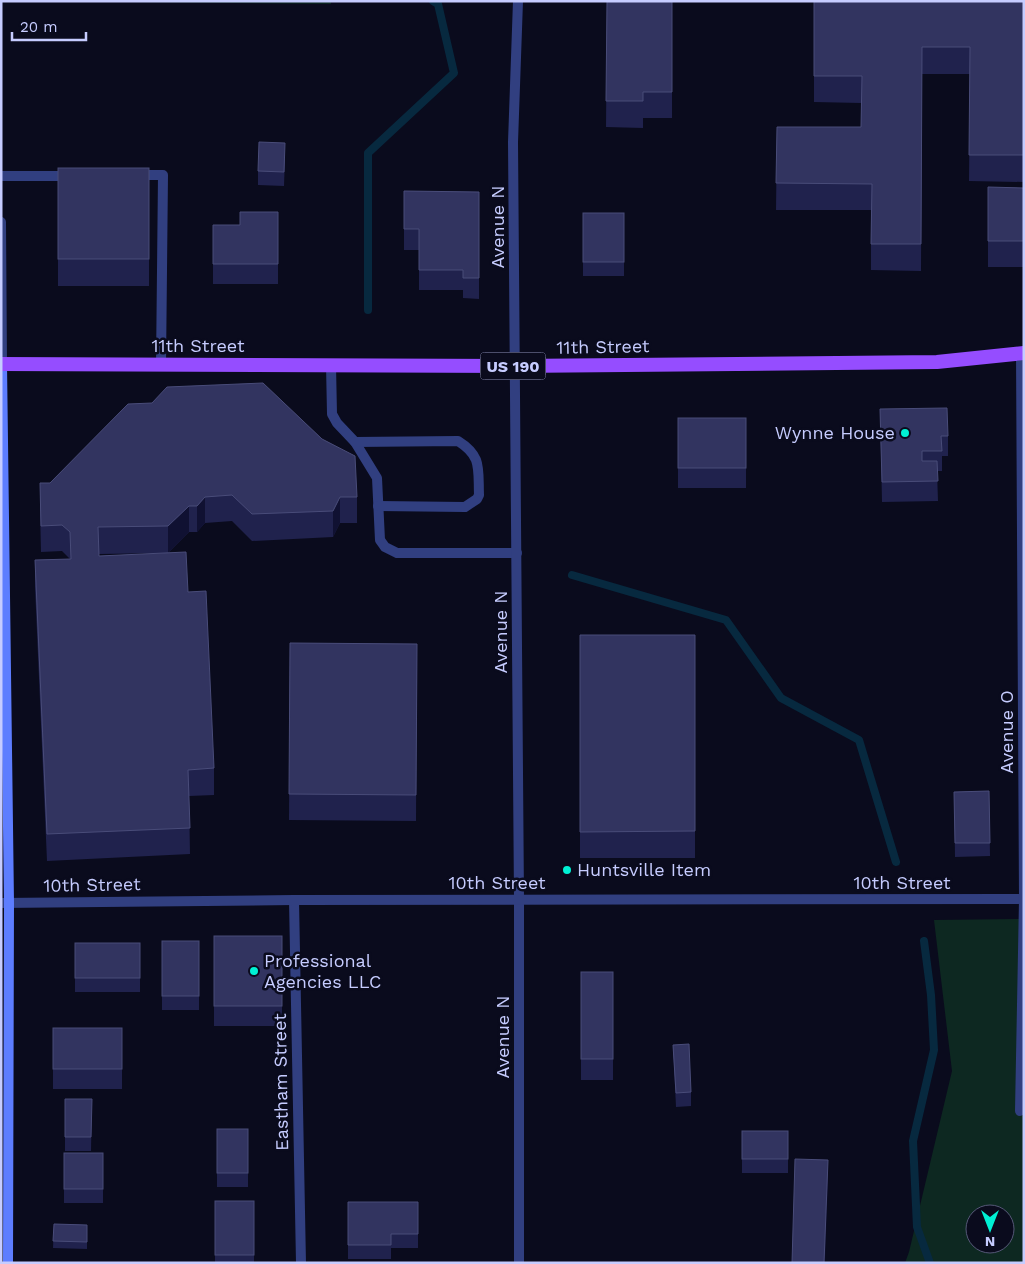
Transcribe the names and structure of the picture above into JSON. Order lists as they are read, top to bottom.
{
  "streets": {
    "main road": ["11th Street", "US 190"],
    "street": [
      "Avenue N",
      "Avenue O",
      "10th Street",
      "Eastham Street"
    ]
  },
  "crossings": [
    ["Avenue N", "11th Street"],
    ["Avenue N", "10th Street"],
    ["11th Street", "Avenue O"],
    ["Avenue O", "10th Street"],
    ["10th Street", "Eastham Street"]
  ],
  "places": ["Wynne House", "Huntsville Item", "Professional Agencies LLC"],
  "scale_bar": "20 m",
  "north": "bottom"
}
